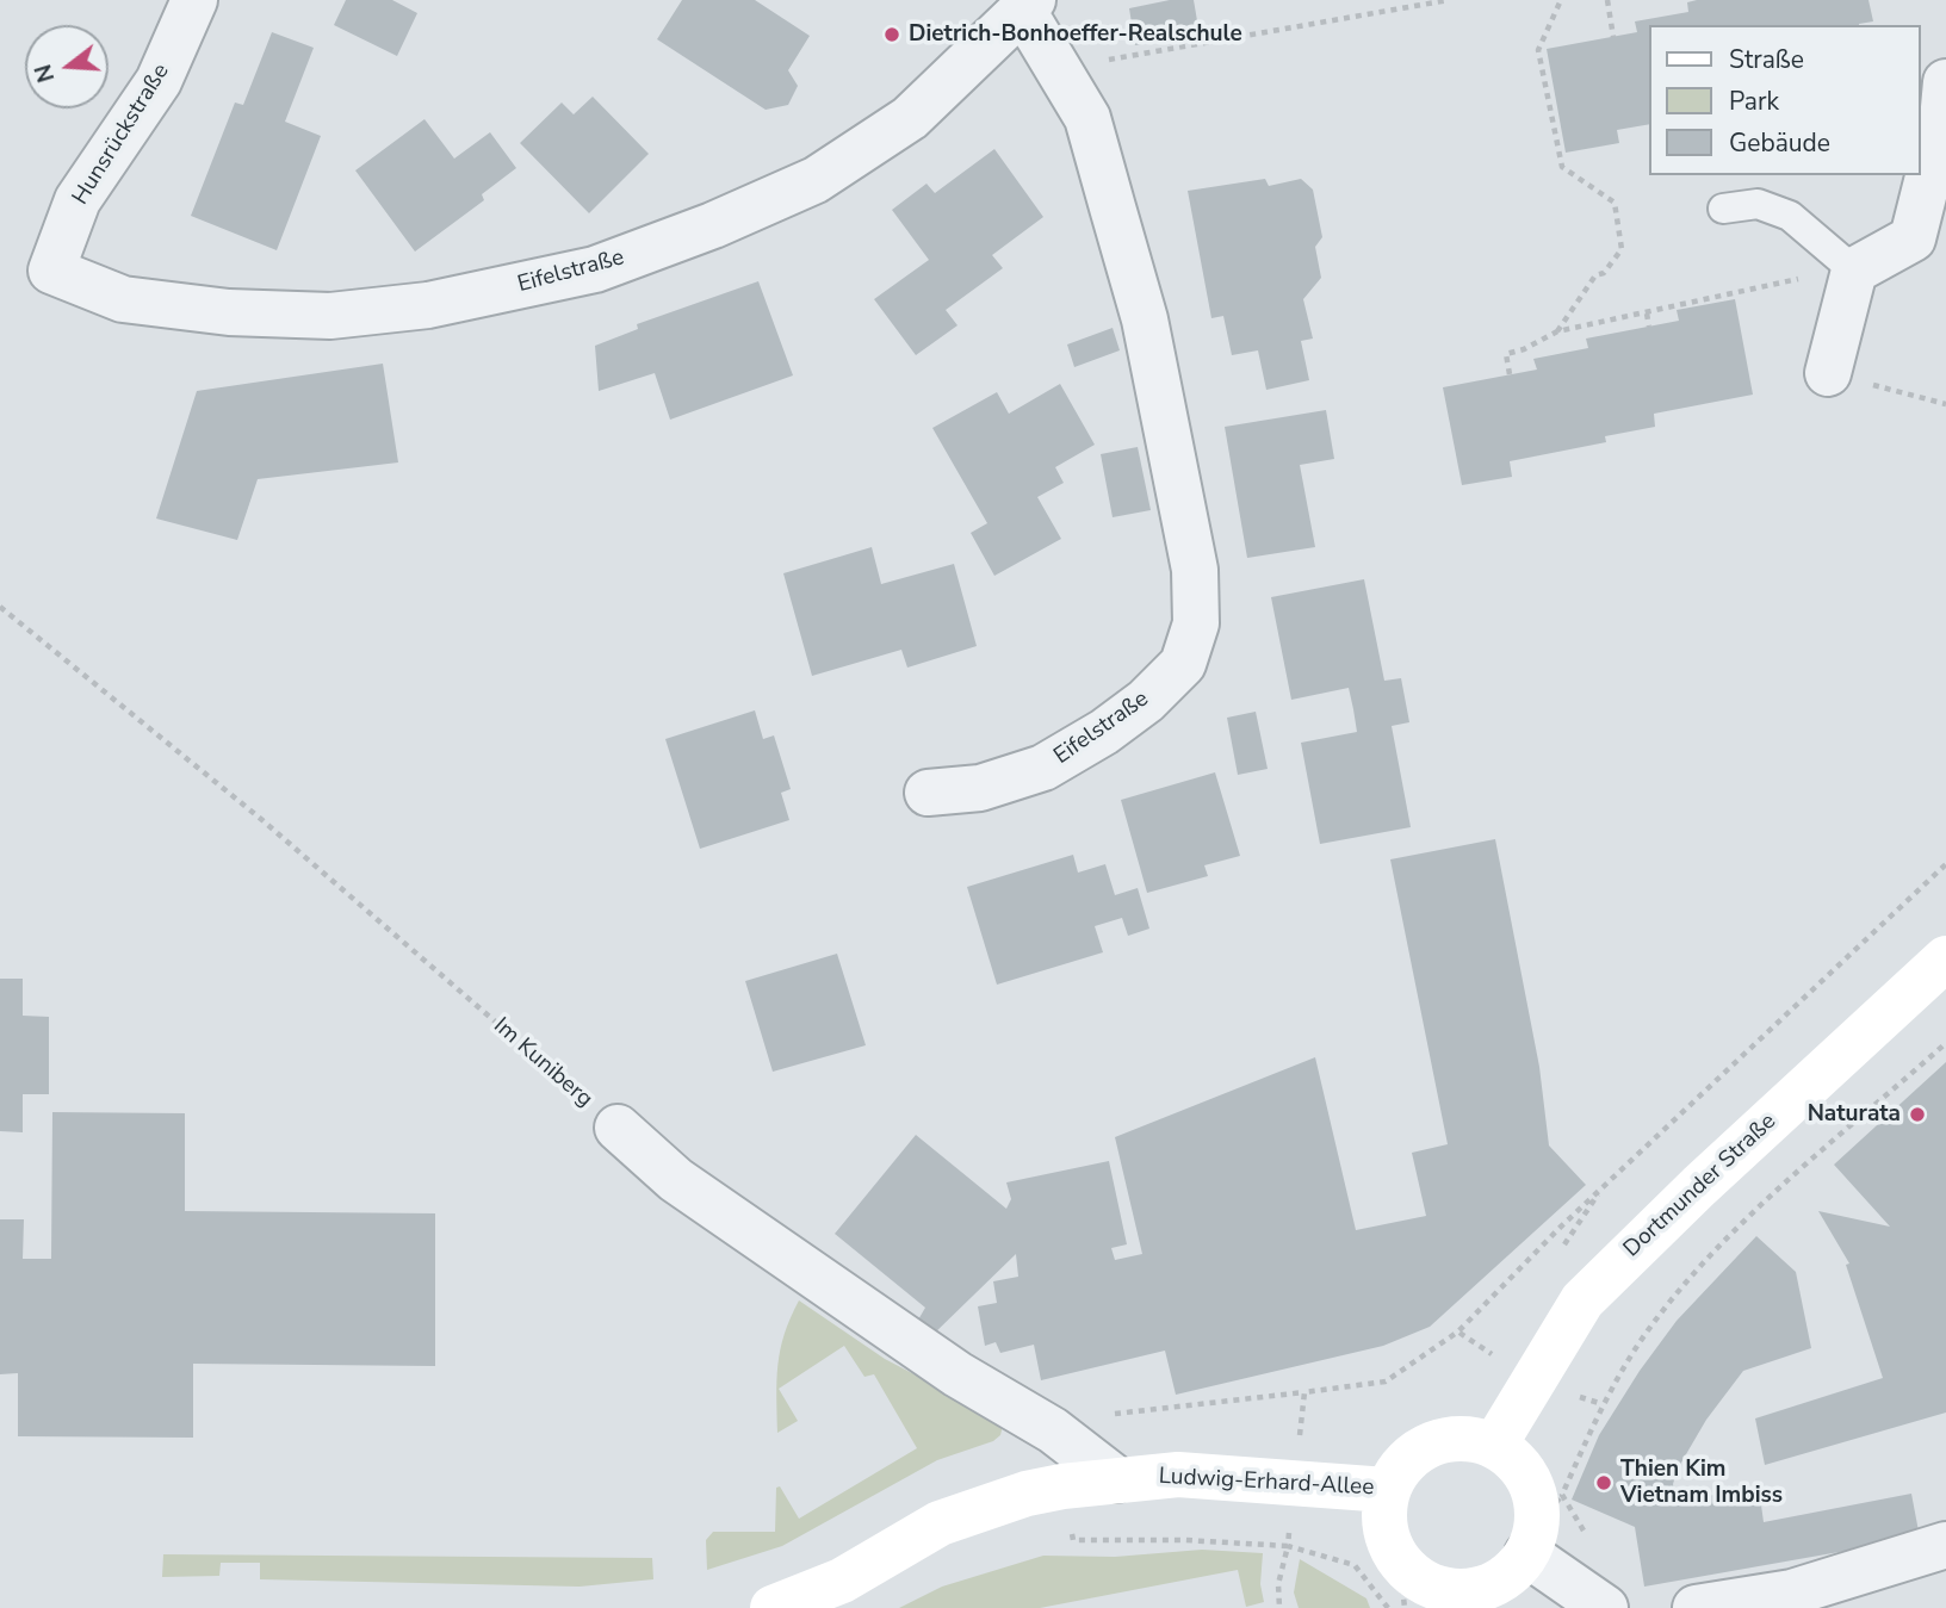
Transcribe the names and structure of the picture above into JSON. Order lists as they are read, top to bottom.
{
  "streets": {
    "main road": ["Dortmunder Straße", "Ludwig-Erhard-Allee"],
    "street": ["Hunsrückstraße", "Eifelstraße"],
    "path": ["Im Kuniberg"]
  },
  "crossings": [
    ["Hunsrückstraße", "Eifelstraße"],
    ["Dortmunder Straße", "Ludwig-Erhard-Allee"]
  ],
  "places": ["Dietrich-Bonhoeffer-Realschule", "Naturata", "Thien Kim Vietnam Imbiss"],
  "legend": ["Straße", "Park", "Gebäude"],
  "north": "left"
}
